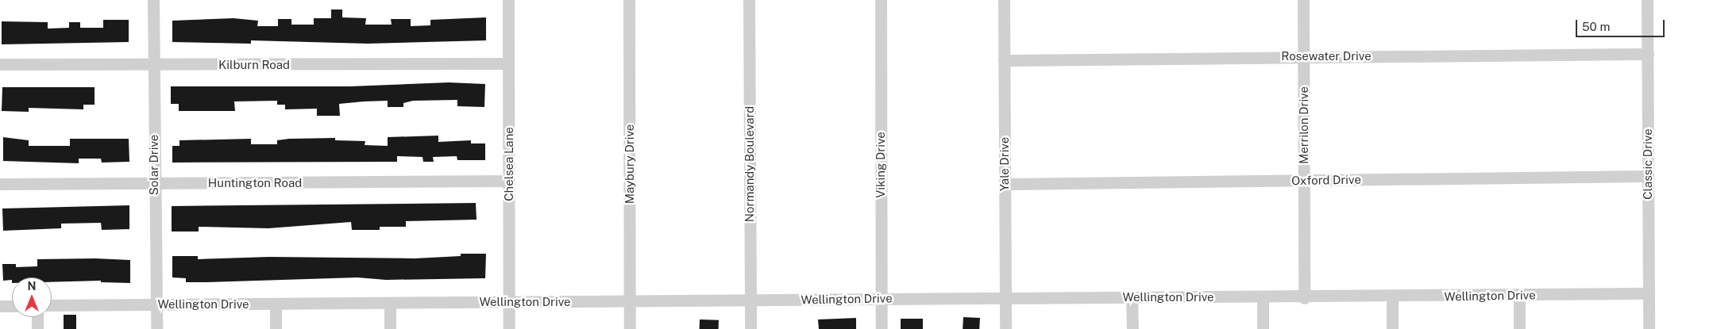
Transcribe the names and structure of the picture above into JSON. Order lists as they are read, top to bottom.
{
  "streets": {
    "street": [
      "Rosewater Drive",
      "Kilburn Road",
      "Merrilon Drive",
      "Chelsea Lane",
      "Maybury Drive",
      "Normandy Boulevard",
      "Yale Drive",
      "Classic Drive",
      "Solar Drive",
      "Viking Drive",
      "Oxford Drive",
      "Huntington Road",
      "Wellington Drive"
    ]
  },
  "crossings": [
    ["Rosewater Drive", "Merrilon Drive"],
    ["Rosewater Drive", "Yale Drive"],
    ["Rosewater Drive", "Classic Drive"],
    ["Kilburn Road", "Chelsea Lane"],
    ["Kilburn Road", "Solar Drive"],
    ["Merrilon Drive", "Oxford Drive"],
    ["Merrilon Drive", "Wellington Drive"],
    ["Chelsea Lane", "Huntington Road"],
    ["Chelsea Lane", "Wellington Drive"],
    ["Maybury Drive", "Wellington Drive"],
    ["Normandy Boulevard", "Wellington Drive"],
    ["Yale Drive", "Oxford Drive"],
    ["Yale Drive", "Wellington Drive"],
    ["Classic Drive", "Oxford Drive"],
    ["Classic Drive", "Wellington Drive"],
    ["Solar Drive", "Huntington Road"],
    ["Solar Drive", "Wellington Drive"],
    ["Viking Drive", "Wellington Drive"]
  ],
  "scale_bar": "50 m",
  "north": "top"
}
